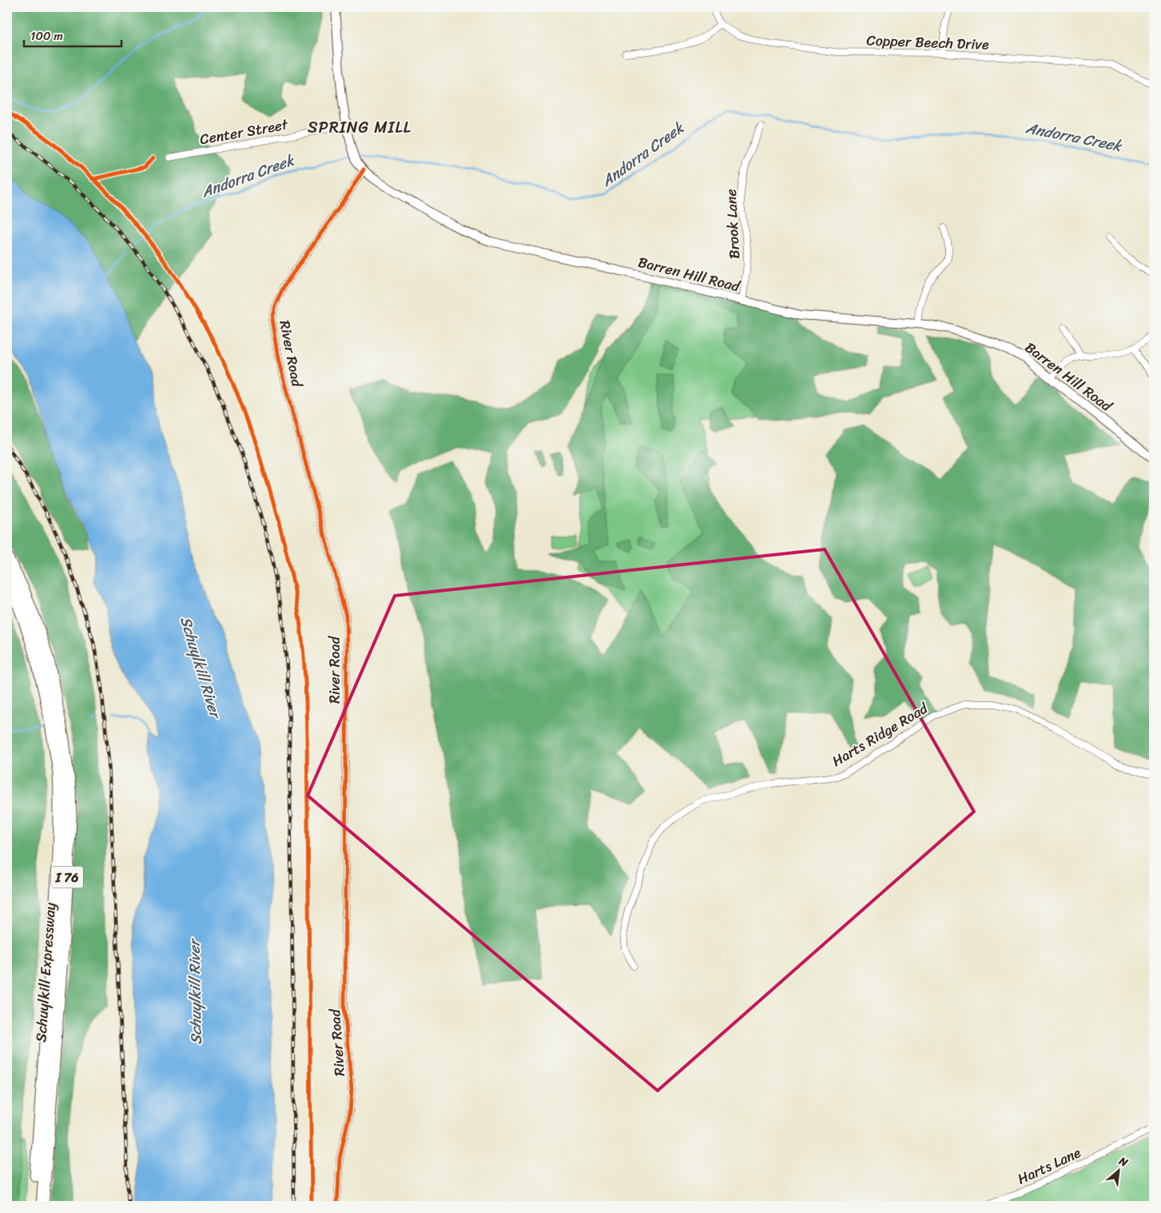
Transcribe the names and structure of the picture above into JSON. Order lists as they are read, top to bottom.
{
  "streets": {
    "highway": ["I 76", "Schuylkill Expressway"],
    "street": [
      "Copper Beech Drive",
      "Center Street",
      "Brook Lane",
      "Barren Hill Road",
      "River Road",
      "Harts Ridge Road",
      "Harts Lane"
    ]
  },
  "crossings": [
    ["Center Street", "Barren Hill Road"],
    ["Brook Lane", "Barren Hill Road"],
    ["Barren Hill Road", "River Road"]
  ],
  "districts": ["SPRING MILL"],
  "water": ["Andorra Creek", "Schuylkill River"],
  "scale_bar": "100 m",
  "north": "top right"
}
